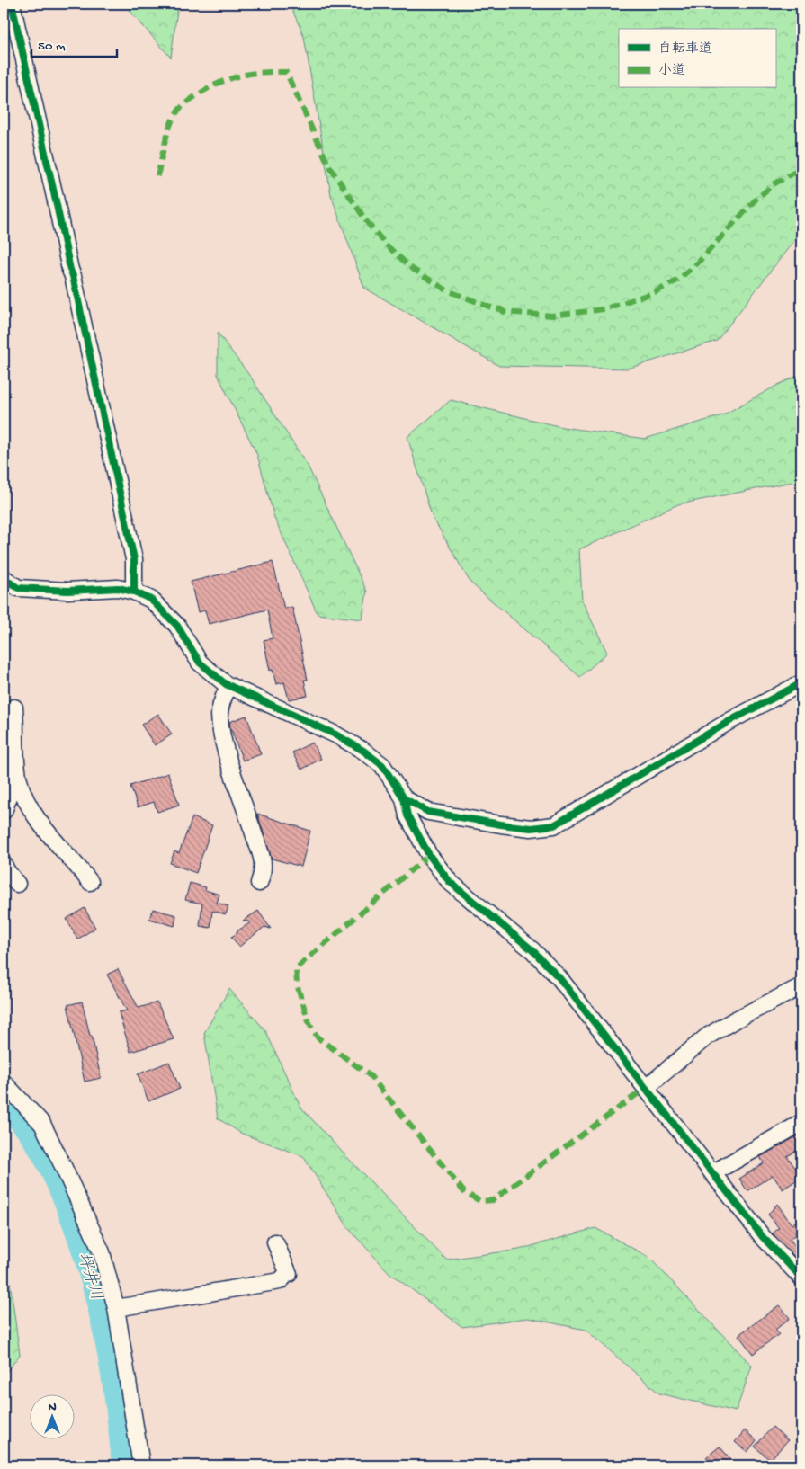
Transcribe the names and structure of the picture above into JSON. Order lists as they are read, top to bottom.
{
  "water": ["坪井川"],
  "legend": ["自転車道", "小道"],
  "scale_bar": "50 m",
  "north": "top"
}
